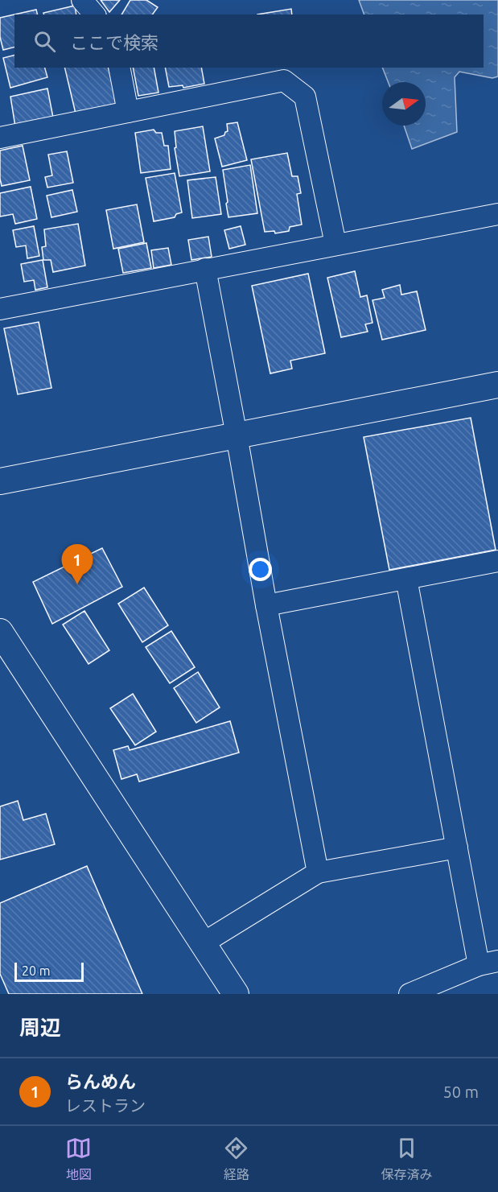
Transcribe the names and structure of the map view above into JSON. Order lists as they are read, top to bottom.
{
  "scale_bar": "20 m",
  "north": "right",
  "page": {
    "search": "ここで検索",
    "pins": "1",
    "scale": "20 m",
    "heading": "周辺",
    "list": [
      {
        "mark": "1",
        "name": "らんめん",
        "note": "レストラン",
        "value": "50 m"
      }
    ],
    "nav": ["地図", "経路", "保存済み"]
  }
}
